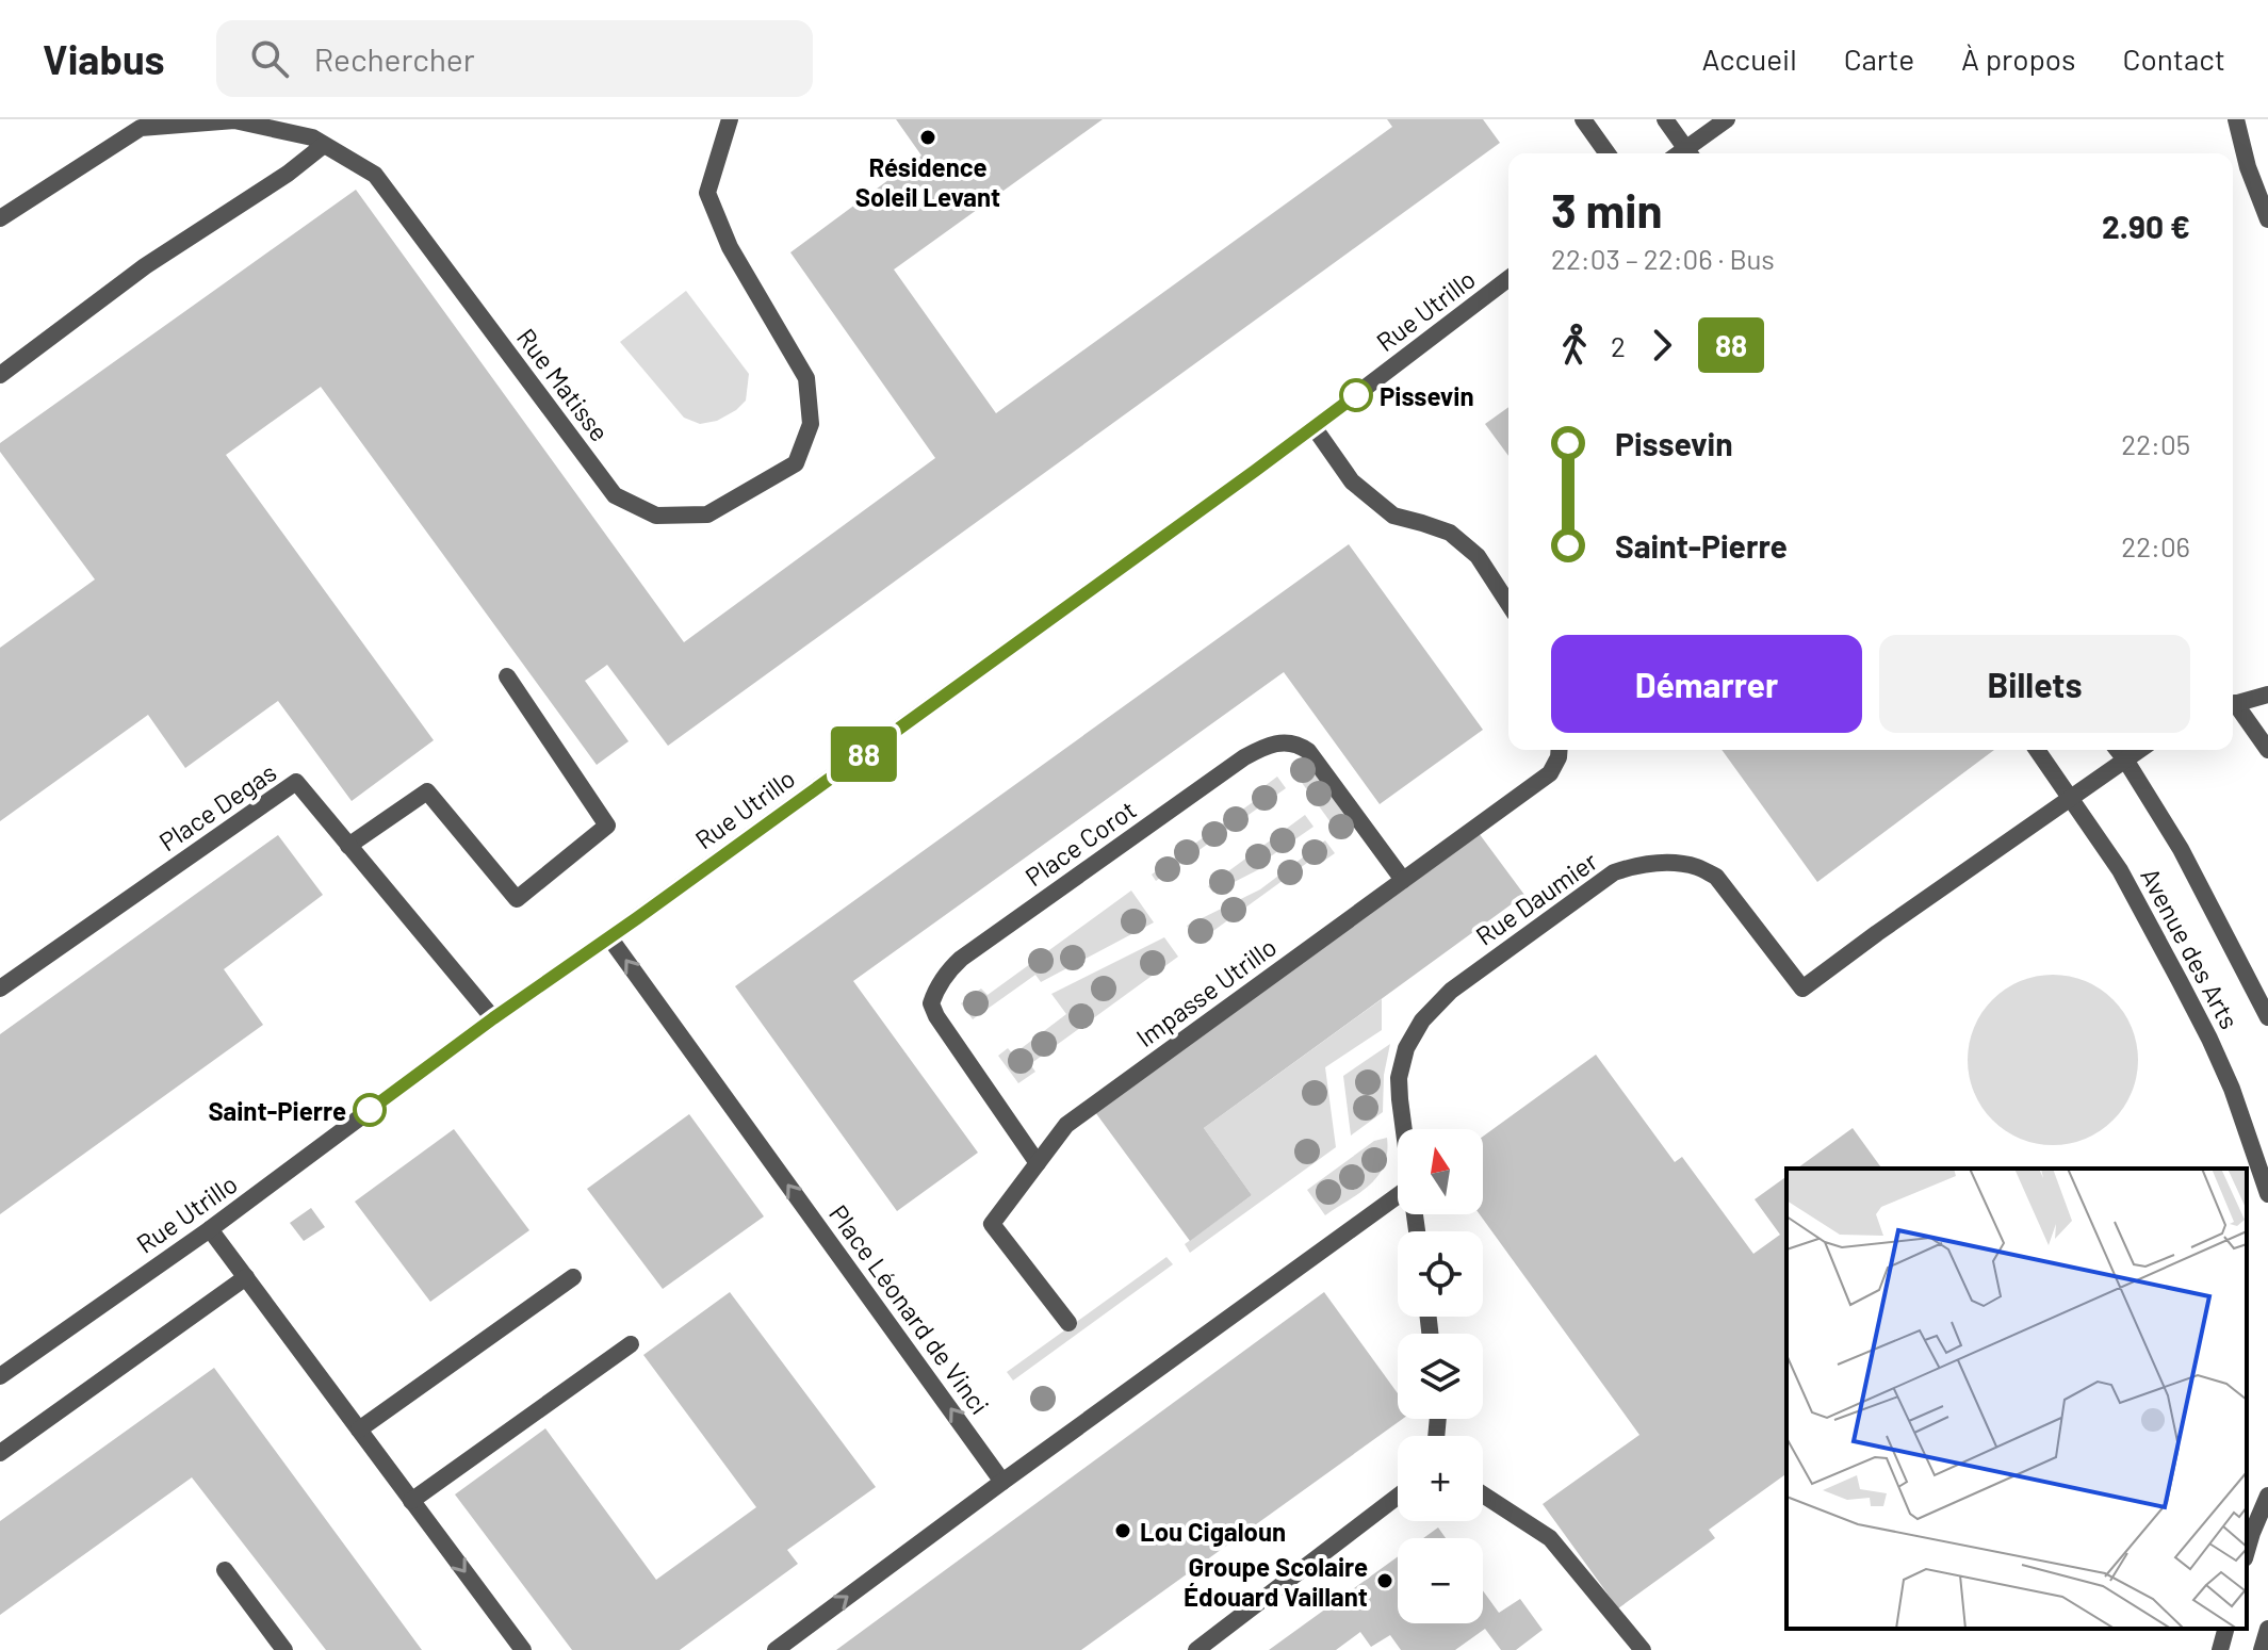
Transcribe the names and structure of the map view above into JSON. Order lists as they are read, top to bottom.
{
  "streets": {
    "street": [
      "Rue Utrillo",
      "Rue Matisse",
      "Place Degas",
      "Place Corot",
      "Rue Daumier",
      "Avenue des Arts",
      "Impasse Utrillo",
      "Place Léonard de Vinci"
    ]
  },
  "crossings": [
    ["Rue Utrillo", "Place Degas"],
    ["Rue Utrillo", "Place Léonard de Vinci"],
    ["Place Corot", "Impasse Utrillo"],
    ["Rue Daumier", "Avenue des Arts"]
  ],
  "one_way": ["Place Léonard de Vinci"],
  "places": [
    "Résidence Soleil Levant",
    "Pissevin",
    "Saint-Pierre",
    "Lou Cigaloun",
    "Groupe Scolaire Édouard Vaillant"
  ],
  "lines": ["bus line 88"],
  "north": "top",
  "page": {
    "header": "Viabus",
    "search": "Rechercher",
    "nav": [
      "Accueil",
      "Carte",
      "À propos",
      "Contact"
    ],
    "on_map": "88",
    "heading": ["3 min", "22:03 – 22:06 · Bus", "2.90 €"],
    "legs": ["2", "88"],
    "list": [
      {
        "name": "Pissevin",
        "value": "22:05"
      },
      {
        "name": "Saint-Pierre",
        "value": "22:06"
      }
    ],
    "buttons": ["Démarrer", "Billets"],
    "map_buttons": ["+", "−"]
  }
}
